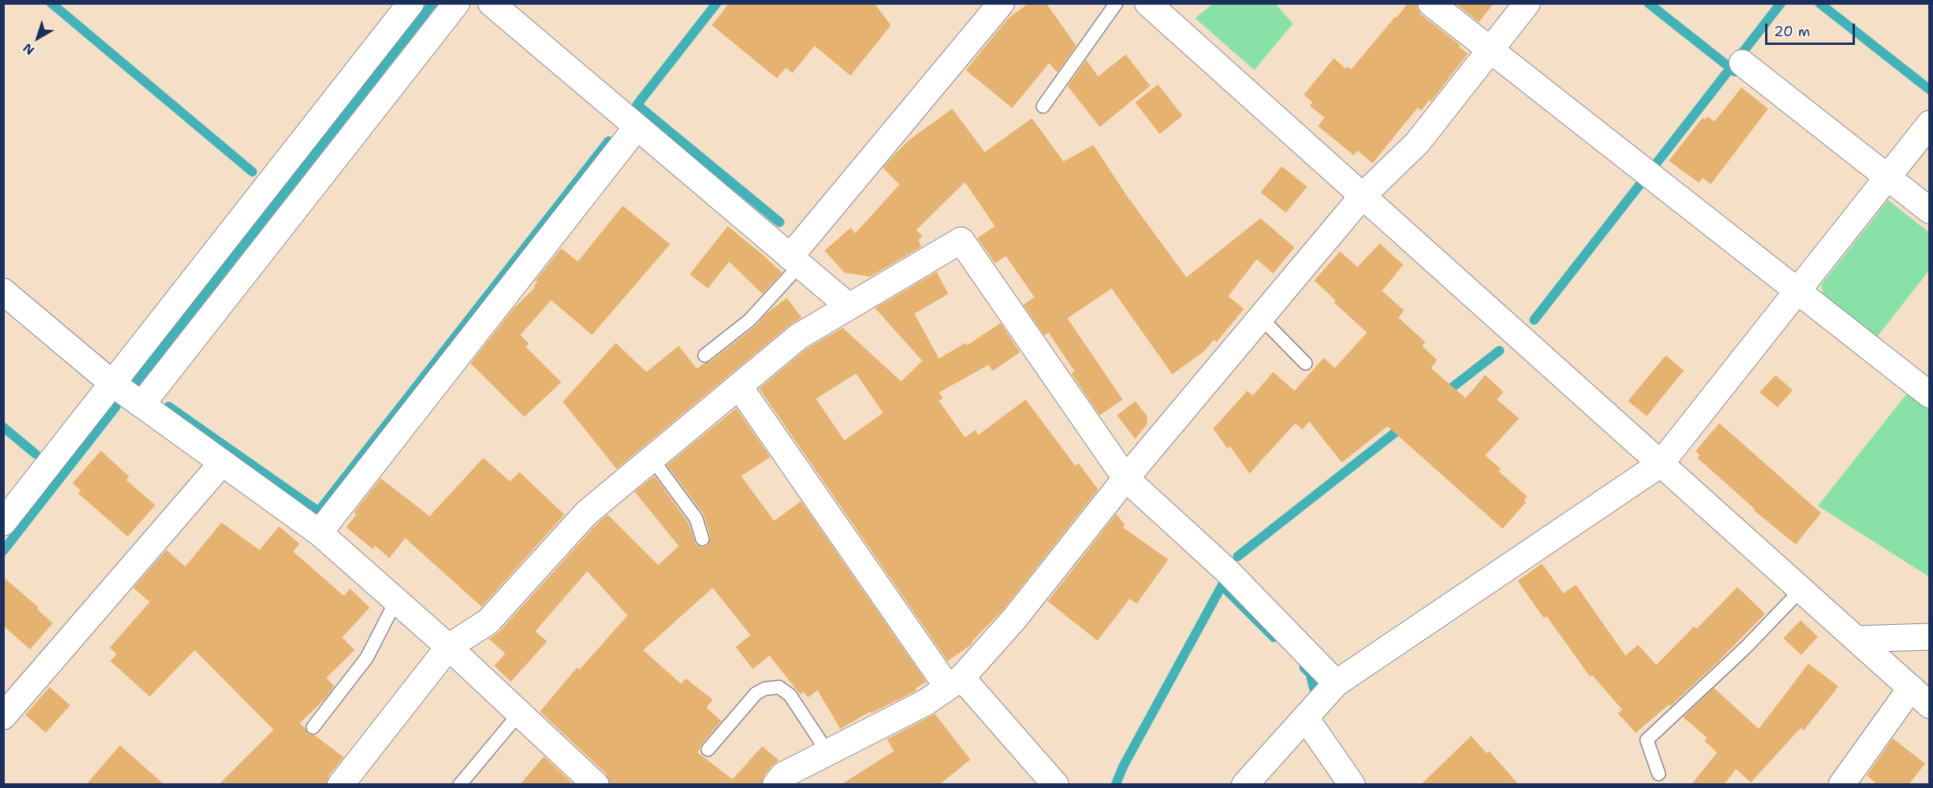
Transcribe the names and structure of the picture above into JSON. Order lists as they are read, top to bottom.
{
  "scale_bar": "20 m",
  "north": "bottom left"
}
